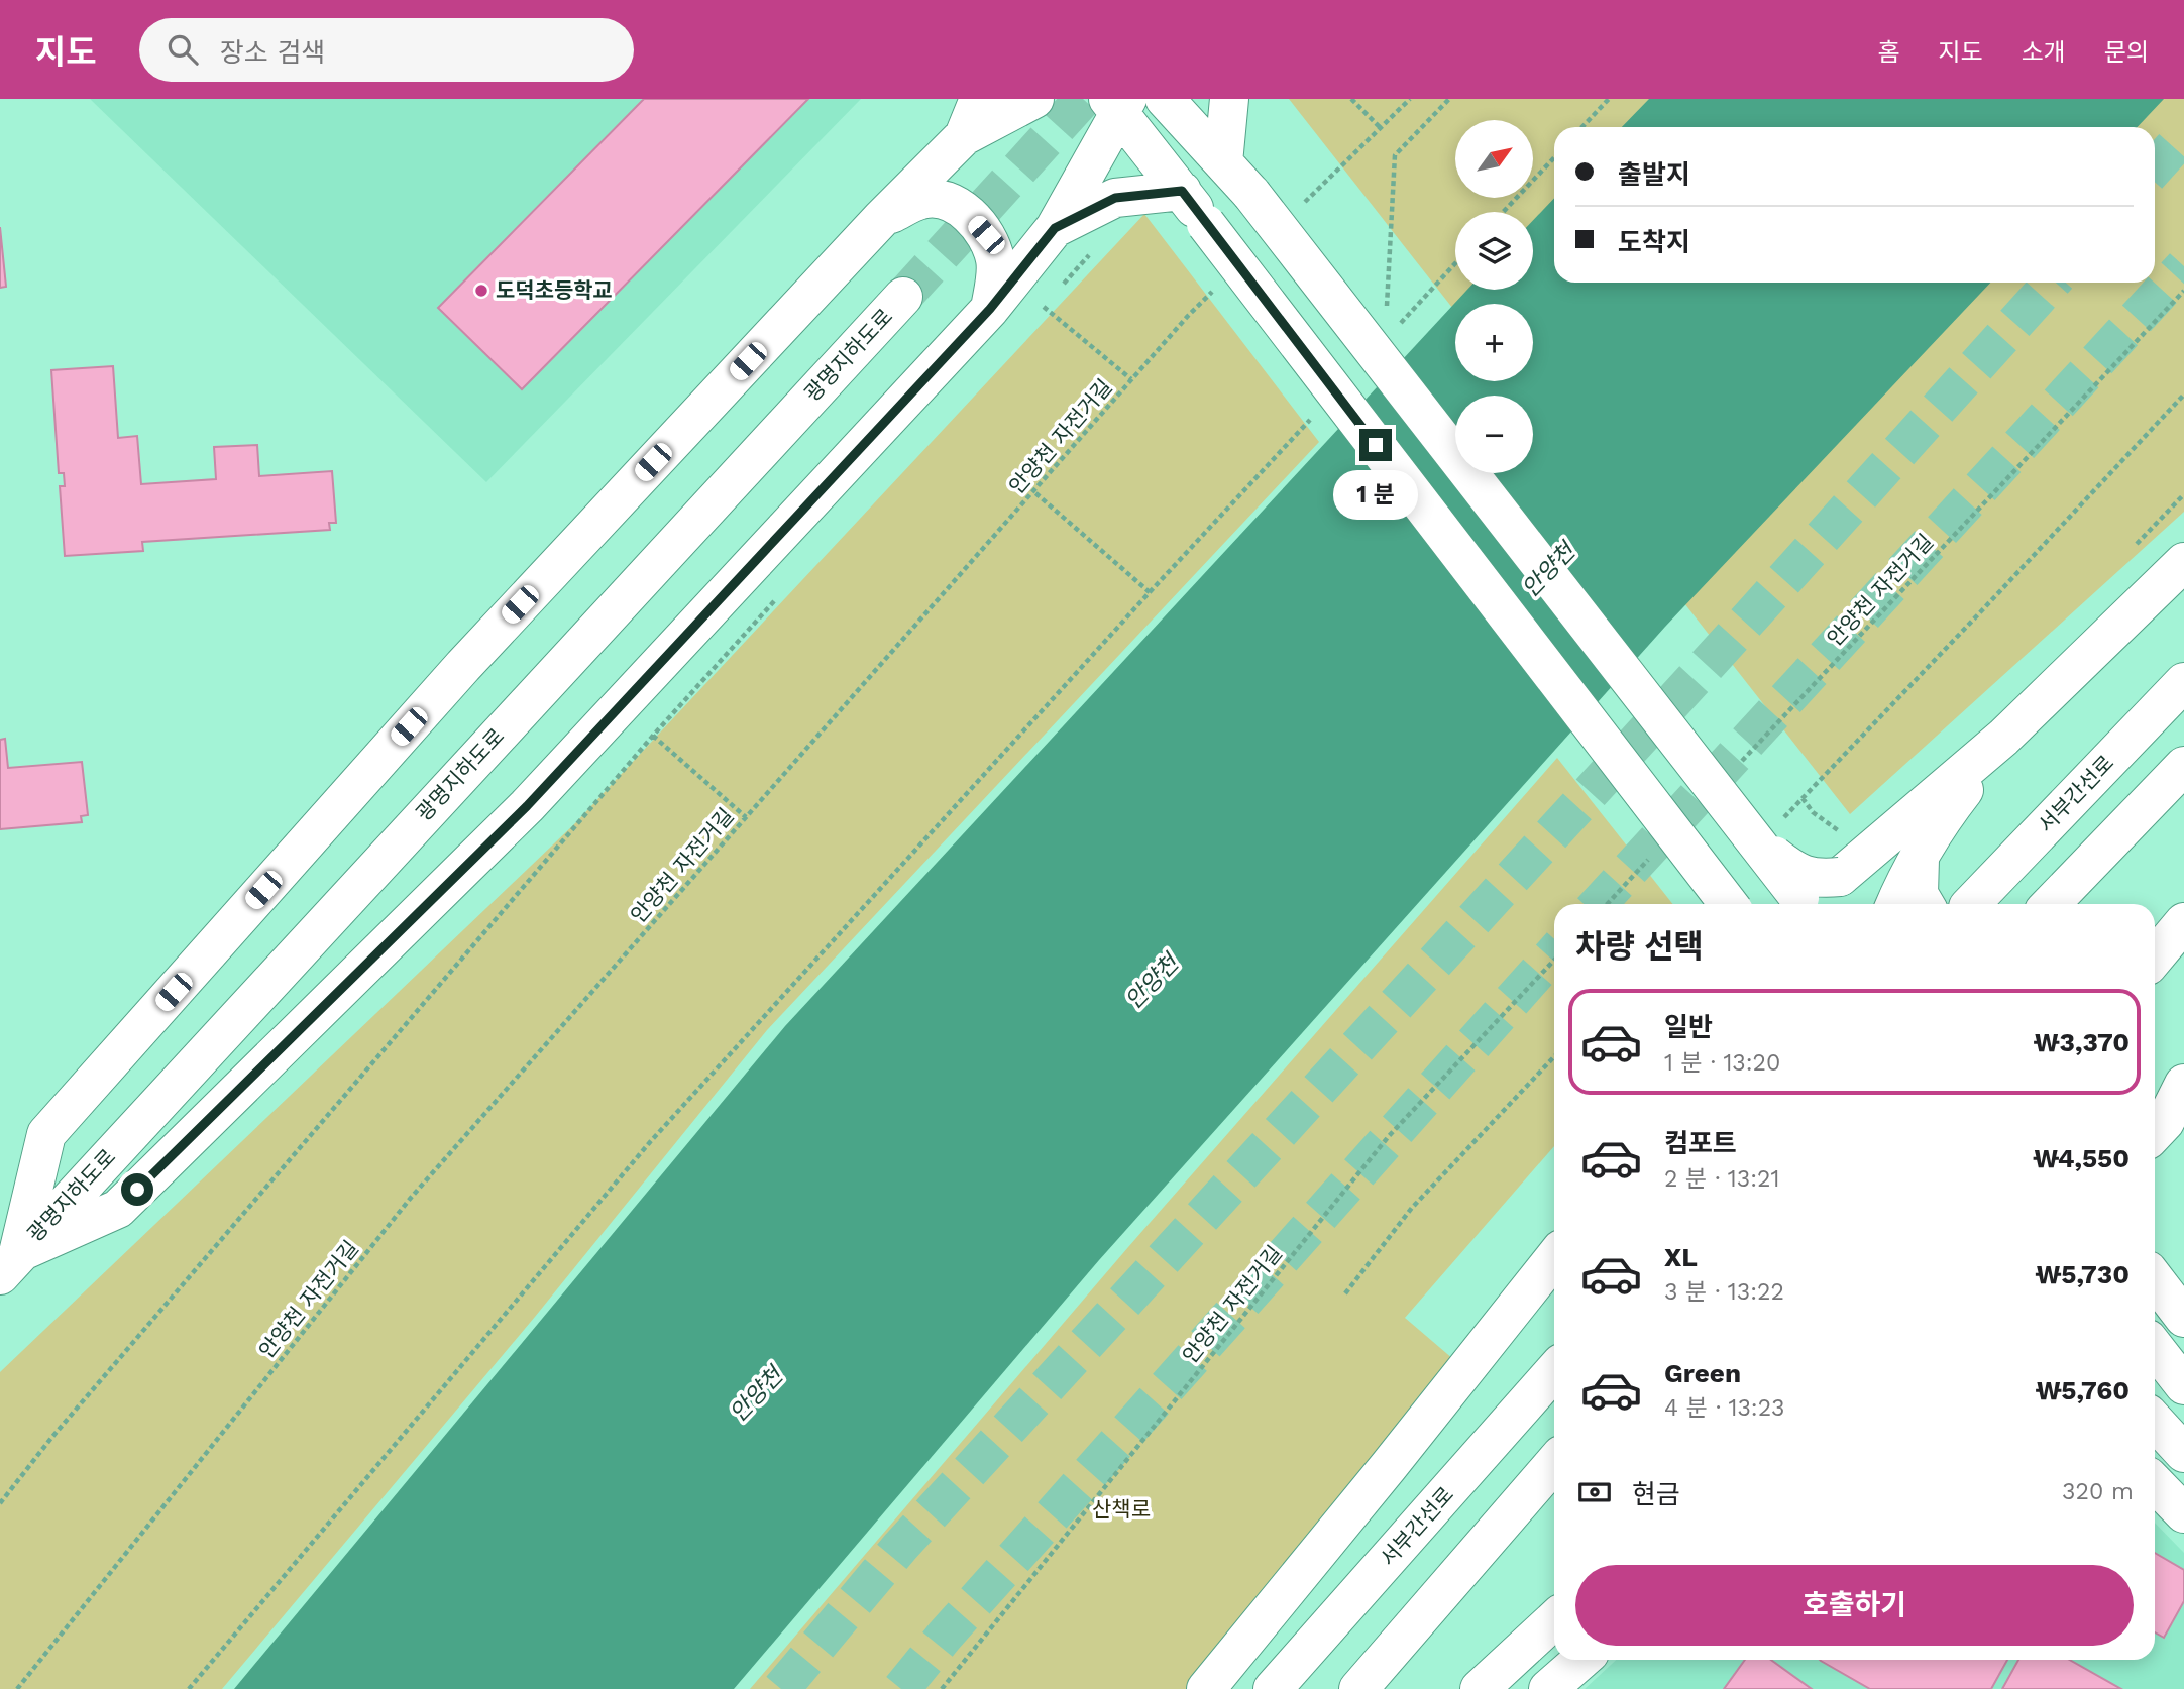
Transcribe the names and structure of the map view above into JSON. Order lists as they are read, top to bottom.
{
  "streets": {
    "main road": ["광명지하도로", "서부간선로"],
    "path": ["안양천 자전거길"]
  },
  "water": ["안양천"],
  "parks": ["산책로"],
  "places": ["도덕초등학교"],
  "north": "top right",
  "page": {
    "header": "지도",
    "search": "장소 검색",
    "nav": [
      "홈",
      "지도",
      "소개",
      "문의"
    ],
    "map_buttons": ["+", "−"],
    "banner": ["출발지", "도착지"],
    "bubble": "1 분",
    "heading": "차량 선택",
    "list": [
      {
        "name": "일반",
        "note": "1 분 · 13:20",
        "value": "₩3,370"
      },
      {
        "name": "컴포트",
        "note": "2 분 · 13:21",
        "value": "₩4,550"
      },
      {
        "name": "XL",
        "note": "3 분 · 13:22",
        "value": "₩5,730"
      },
      {
        "name": "Green",
        "note": "4 분 · 13:23",
        "value": "₩5,760"
      }
    ],
    "pay": ["현금", "320 m"],
    "buttons": "호출하기"
  }
}
